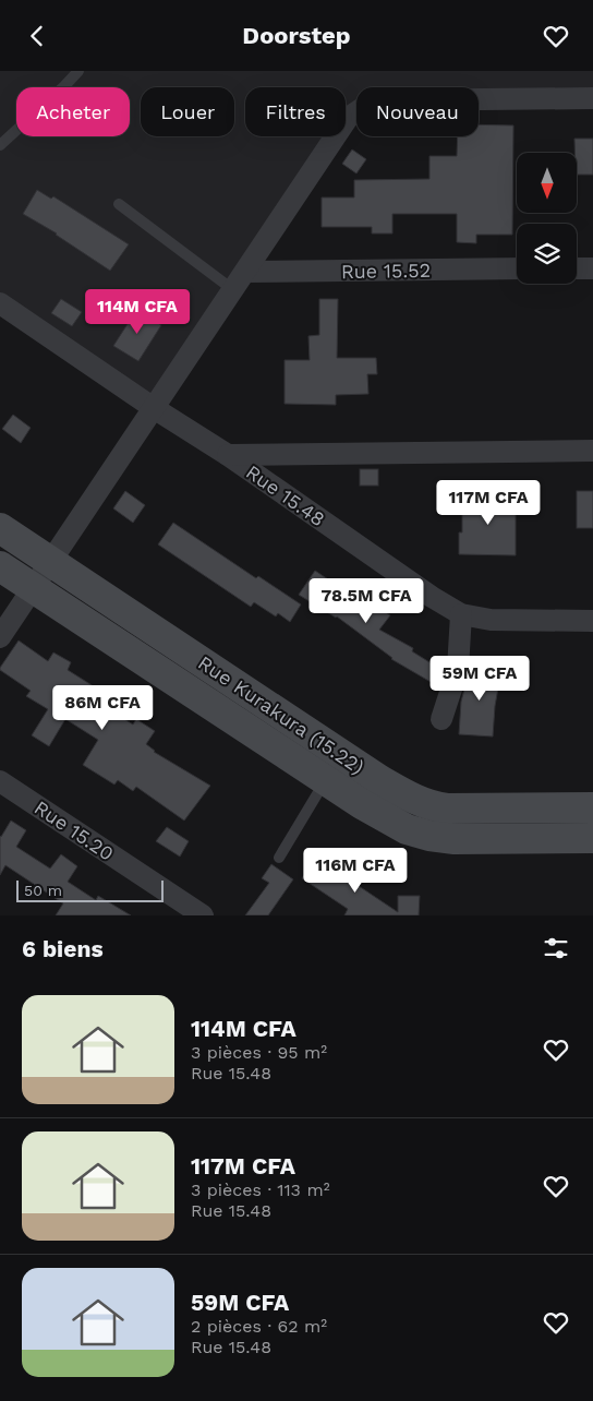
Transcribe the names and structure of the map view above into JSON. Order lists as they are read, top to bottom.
{
  "streets": {
    "main road": ["Rue Kurakura (15.22)"],
    "street": ["Rue 15.52", "Rue 15.48", "Rue 15.20"]
  },
  "scale_bar": "50 m",
  "north": "bottom",
  "page": {
    "header": "Doorstep",
    "chip": [
      "Acheter",
      "Louer",
      "Filtres",
      "Nouveau"
    ],
    "price": [
      "114M CFA",
      "117M CFA",
      "78.5M CFA",
      "59M CFA",
      "86M CFA",
      "116M CFA"
    ],
    "scale": "50 m",
    "heading": "6 biens",
    "list": [
      {
        "name": "114M CFA",
        "note": "3 pièces · 95 m² · Rue 15.48"
      },
      {
        "name": "117M CFA",
        "note": "3 pièces · 113 m² · Rue 15.48"
      },
      {
        "name": "59M CFA",
        "note": "2 pièces · 62 m² · Rue 15.48"
      }
    ]
  }
}
